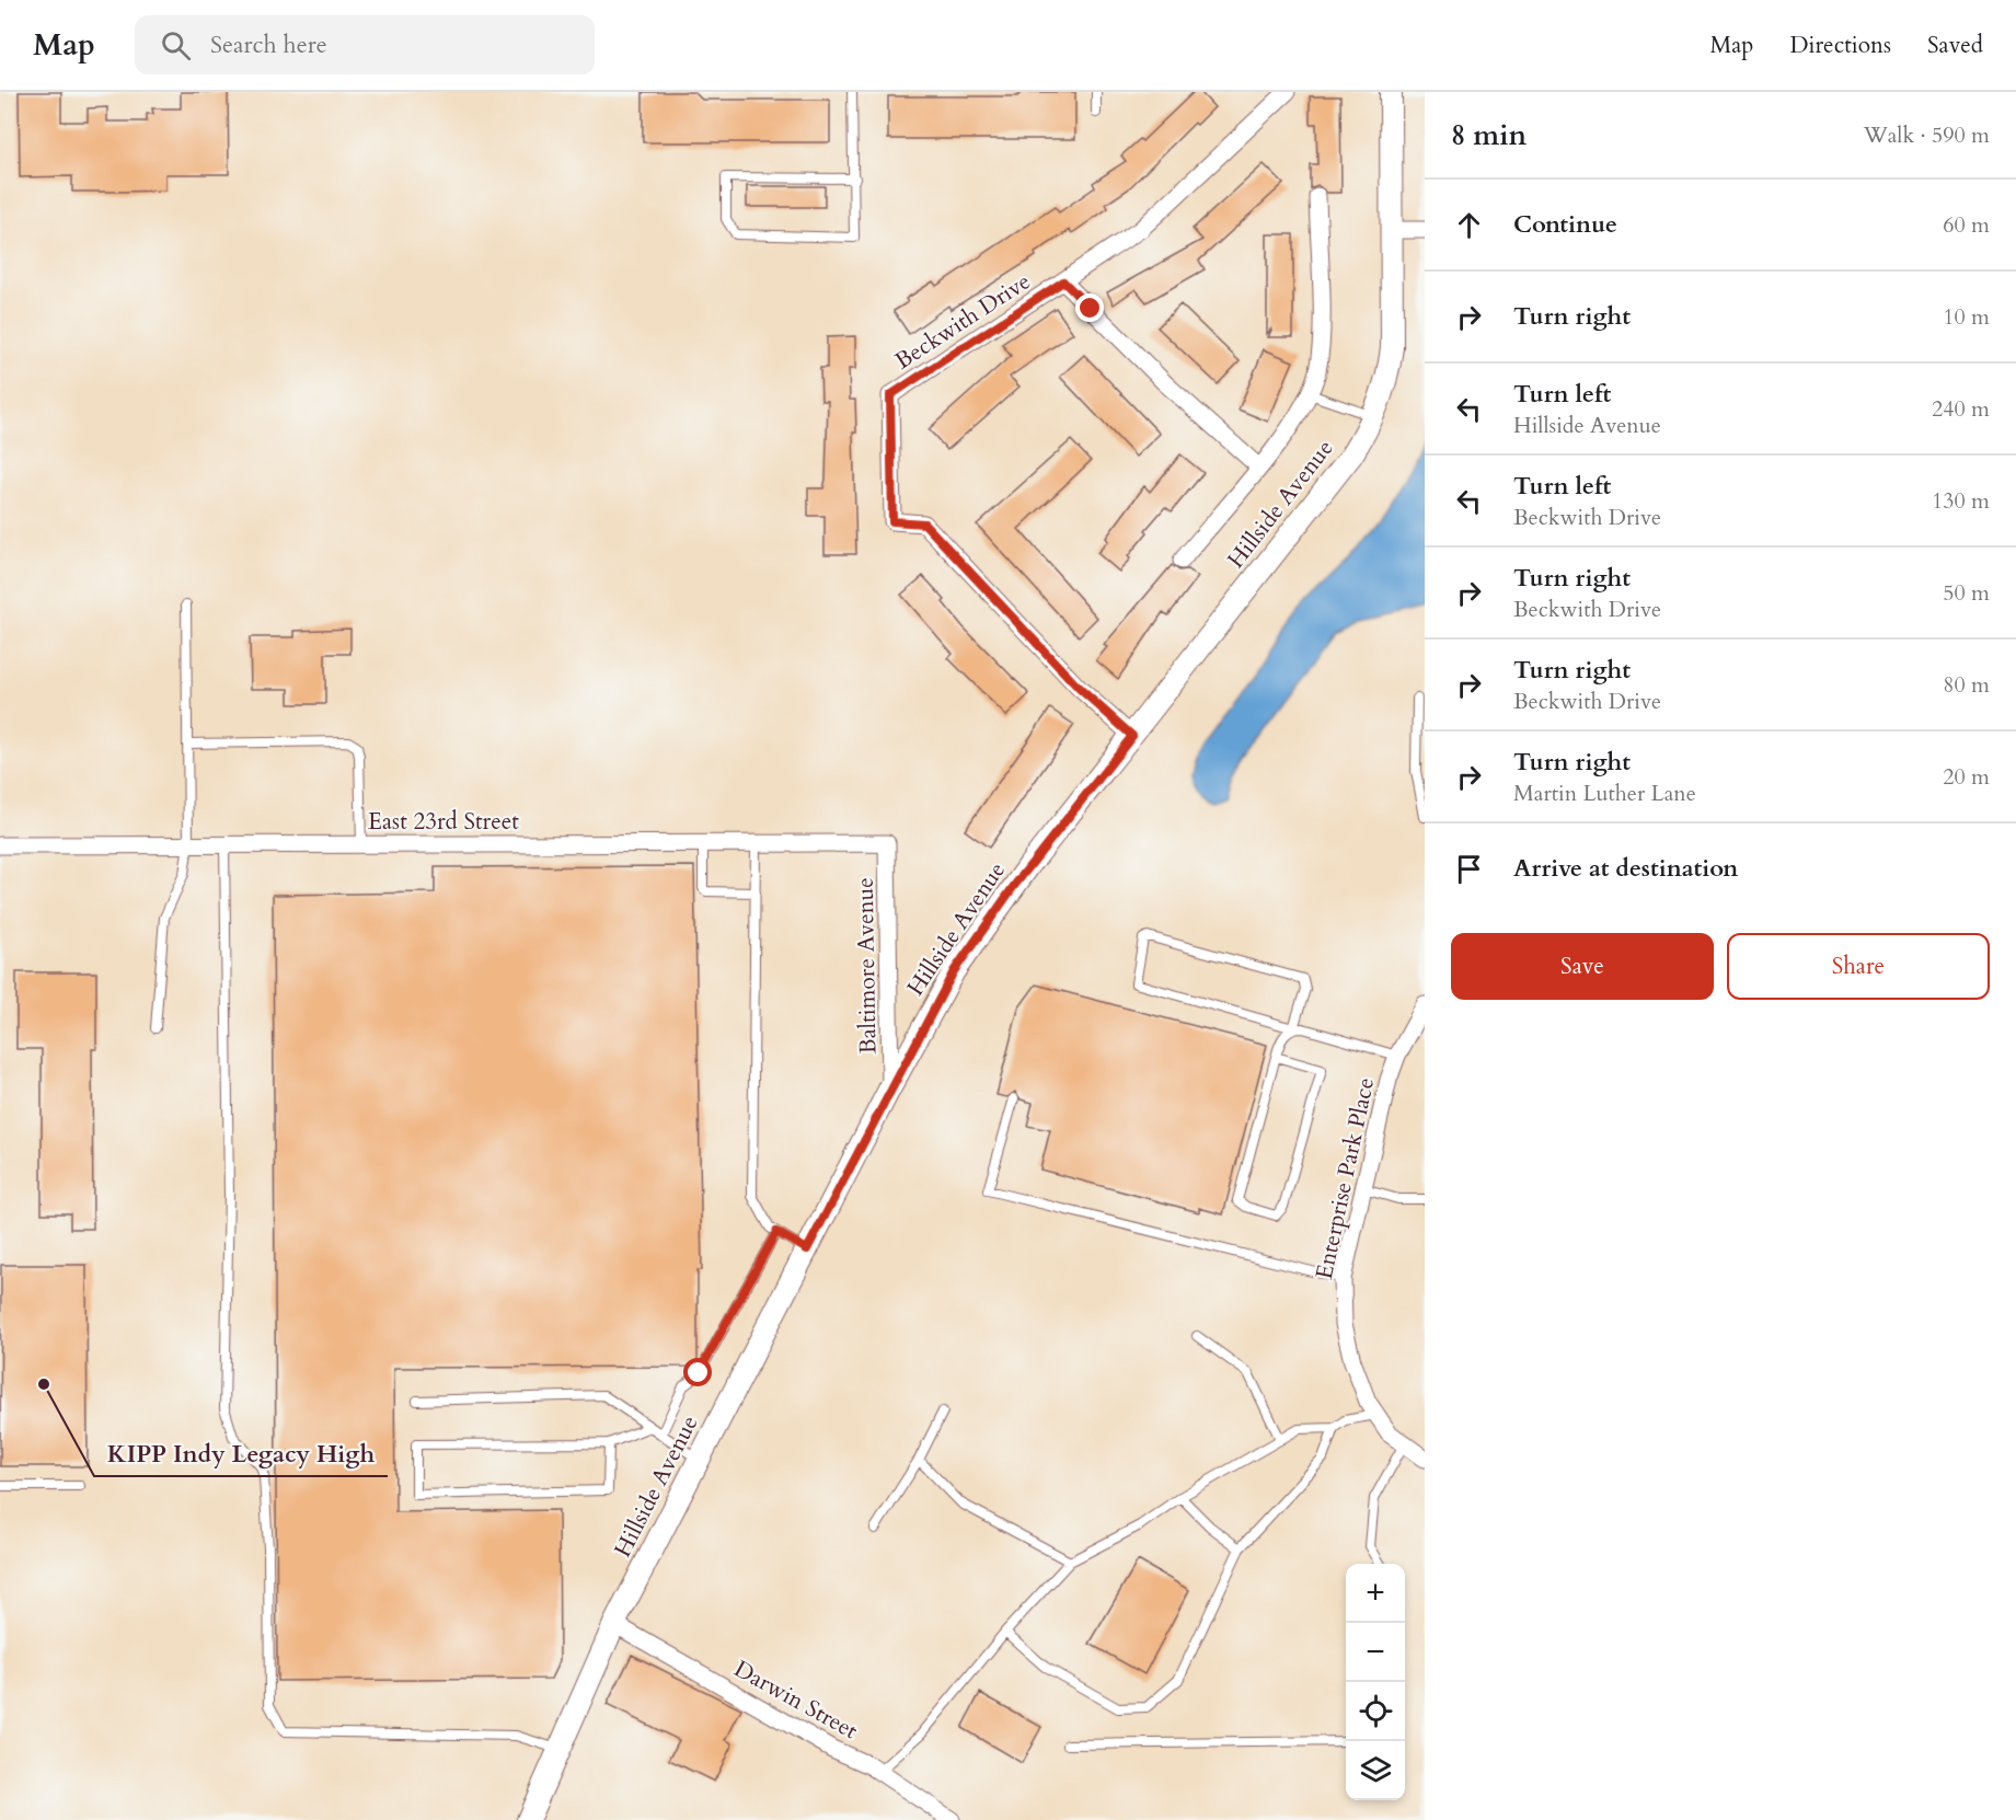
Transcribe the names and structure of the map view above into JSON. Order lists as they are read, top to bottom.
{
  "streets": {
    "street": [
      "Beckwith Drive",
      "Hillside Avenue",
      "East 23rd Street",
      "Baltimore Avenue",
      "Enterprise Park Place",
      "Darwin Street"
    ]
  },
  "crossings": [
    ["Beckwith Drive", "Hillside Avenue"],
    ["Hillside Avenue", "Baltimore Avenue"],
    ["Hillside Avenue", "Darwin Street"],
    ["East 23rd Street", "Baltimore Avenue"]
  ],
  "places": ["KIPP Indy Legacy High"],
  "page": {
    "header": "Map",
    "search": "Search here",
    "nav": ["Map", "Directions", "Saved"],
    "heading": ["8 min", "Walk · 590 m"],
    "list": [
      ["Continue", "60 m"],
      ["Turn right", "10 m"],
      ["Turn left", "Hillside Avenue", "240 m"],
      ["Turn left", "Beckwith Drive", "130 m"],
      ["Turn right", "Beckwith Drive", "50 m"],
      ["Turn right", "Beckwith Drive", "80 m"],
      ["Turn right", "Martin Luther Lane", "20 m"],
      "Arrive at destination"
    ],
    "buttons": ["Save", "Share"],
    "map_buttons": ["+", "−"]
  }
}
